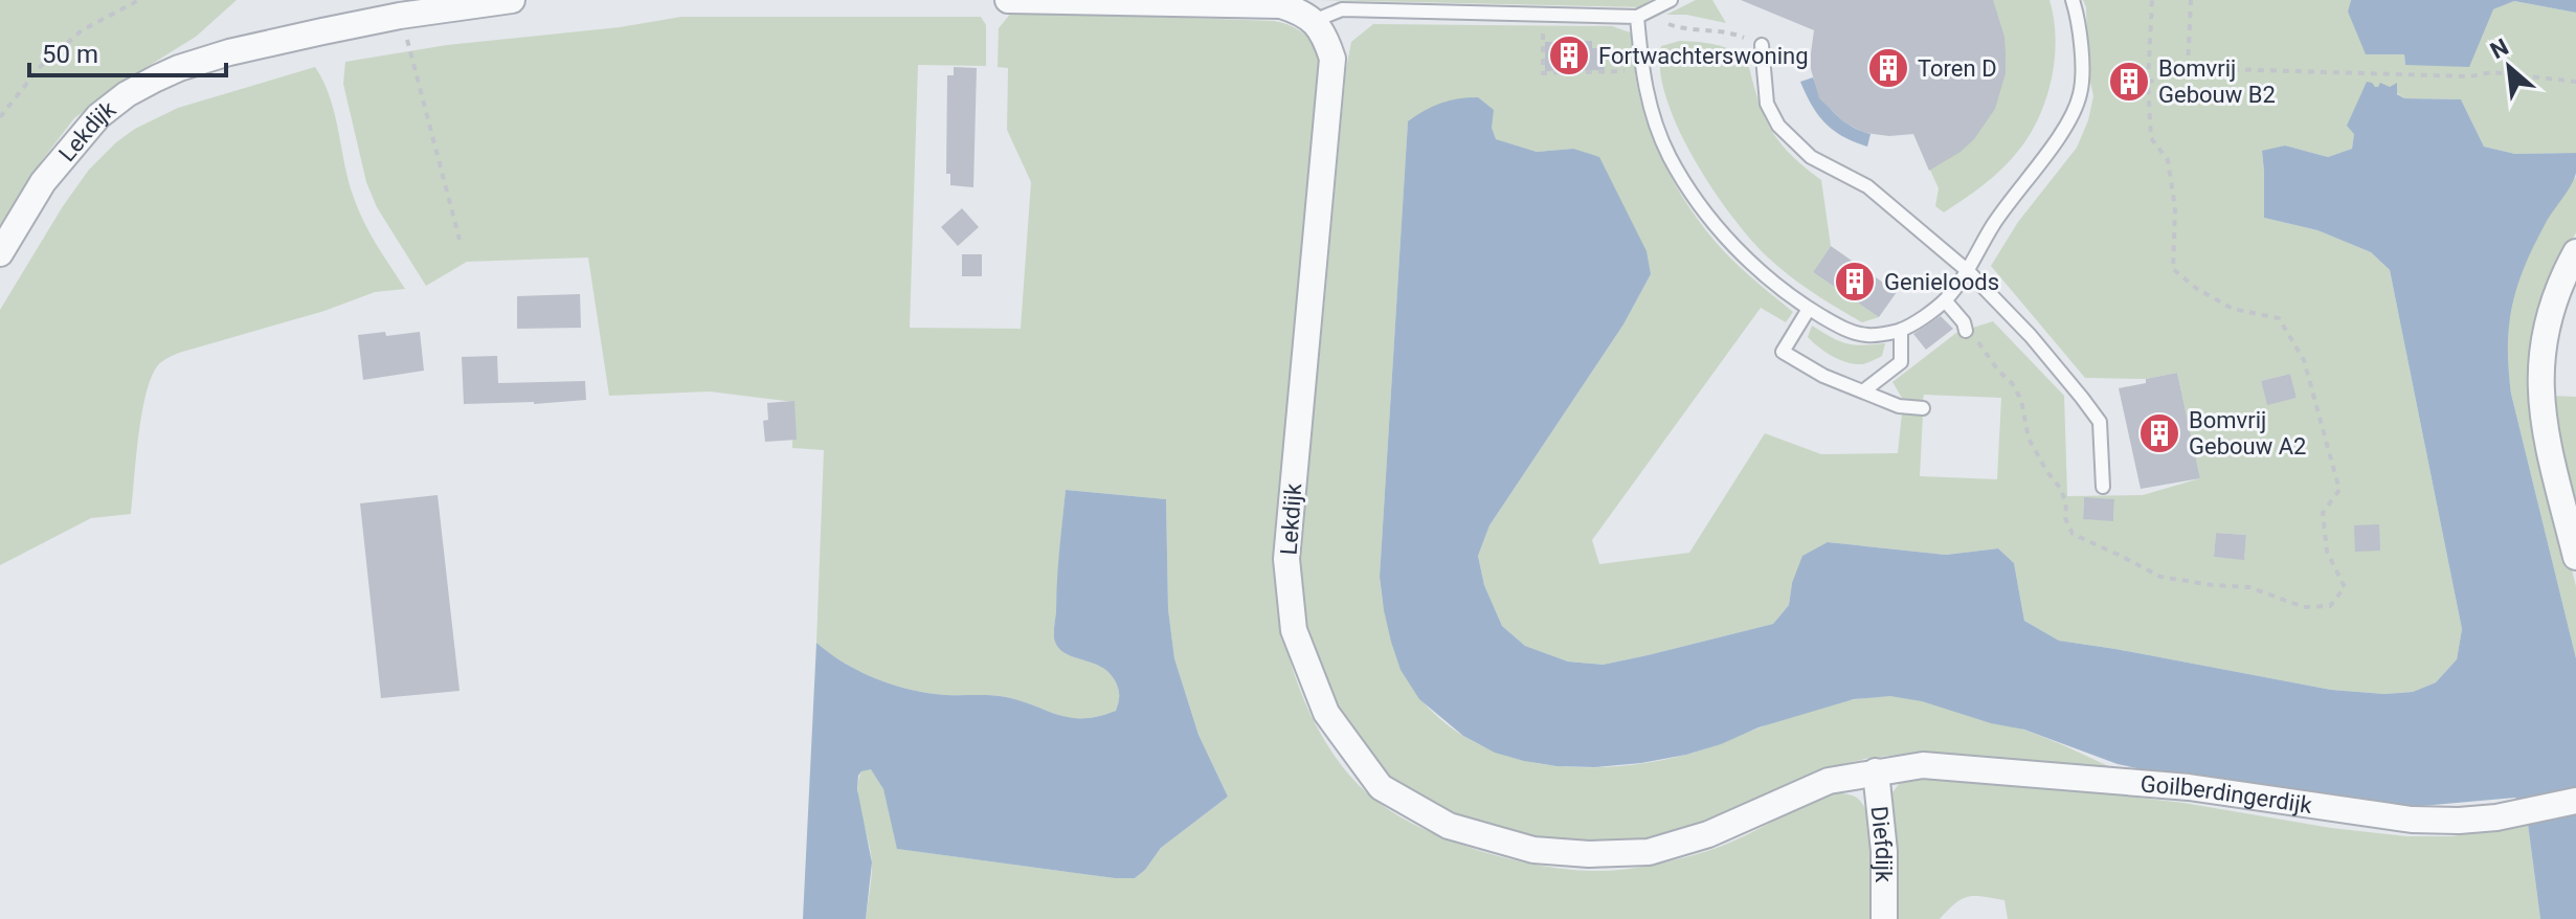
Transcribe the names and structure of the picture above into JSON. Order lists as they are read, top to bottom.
{
  "streets": {
    "street": ["Lekdijk", "Goilberdingerdijk", "Diefdijk"]
  },
  "crossings": [
    ["Lekdijk", "Goilberdingerdijk"],
    ["Lekdijk", "Diefdijk"],
    ["Goilberdingerdijk", "Diefdijk"]
  ],
  "places": {
    "building": [
      "Fortwachterswoning",
      "Toren D",
      "Bomvrij Gebouw B2",
      "Genieloods",
      "Bomvrij Gebouw A2"
    ]
  },
  "scale_bar": "50 m",
  "north": "top left"
}
